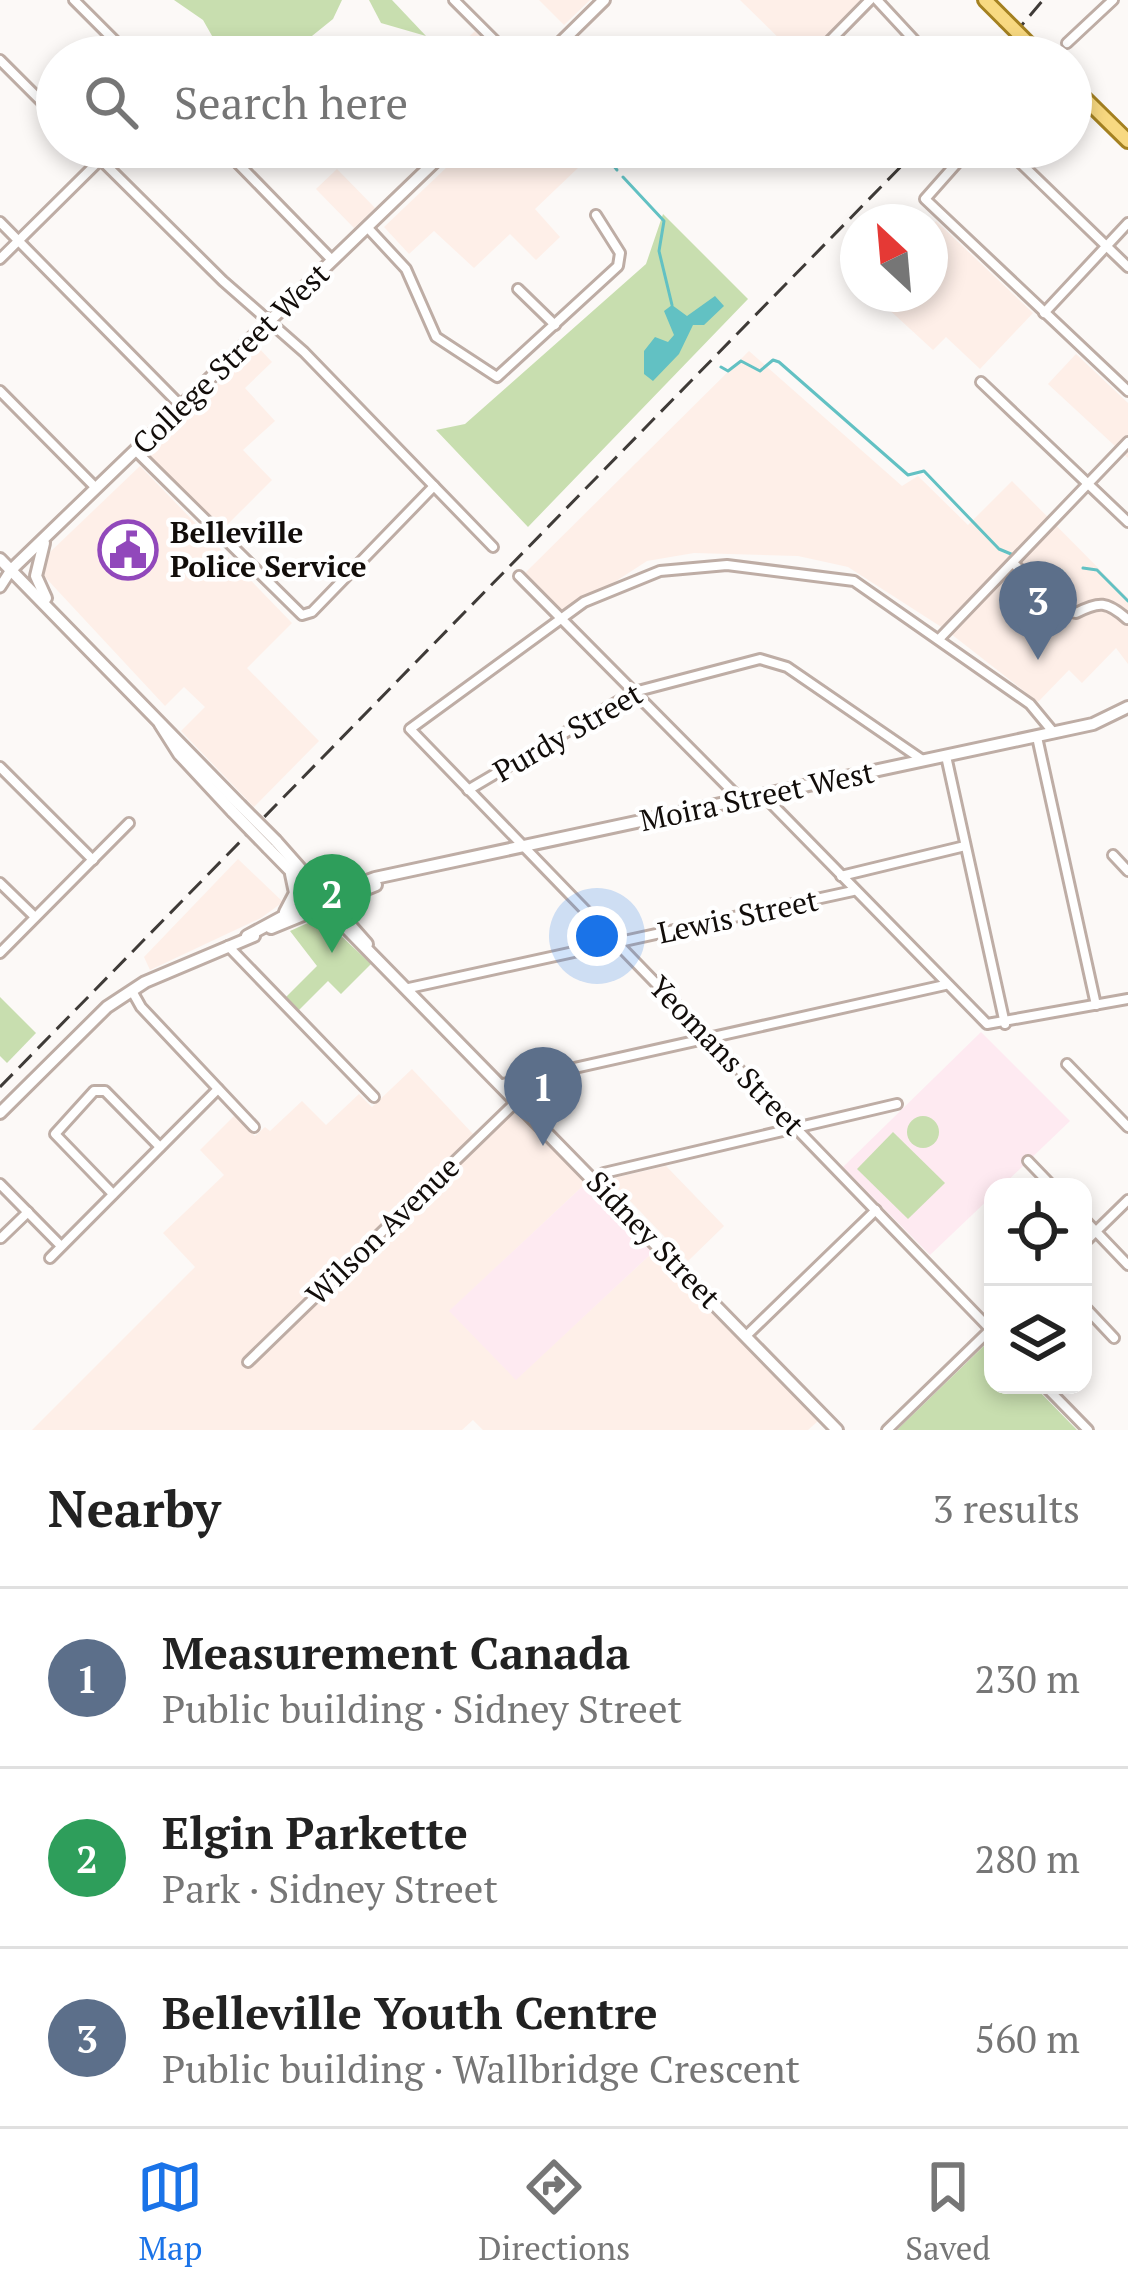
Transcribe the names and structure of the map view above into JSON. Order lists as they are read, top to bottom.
{
  "streets": {
    "main road": ["College Street West", "Moira Street West", "Sidney Street"],
    "street": [
      "Purdy Street",
      "Lewis Street",
      "Yeomans Street",
      "Wilson Avenue"
    ]
  },
  "crossings": [
    ["College Street West", "Sidney Street"],
    ["Purdy Street", "Moira Street West"],
    ["Purdy Street", "Yeomans Street"],
    ["Moira Street West", "Yeomans Street"],
    ["Moira Street West", "Sidney Street"],
    ["Lewis Street", "Yeomans Street"],
    ["Lewis Street", "Sidney Street"],
    ["Wilson Avenue", "Sidney Street"]
  ],
  "places": {
    "public building": ["Belleville Police Service"]
  },
  "north": "top left",
  "page": {
    "search": "Search here",
    "pins": ["3", "2", "1"],
    "heading": ["Nearby", "3 results"],
    "list": [
      {
        "mark": "1",
        "name": "Measurement Canada",
        "note": "Public building · Sidney Street",
        "value": "230 m"
      },
      {
        "mark": "2",
        "name": "Elgin Parkette",
        "note": "Park · Sidney Street",
        "value": "280 m"
      },
      {
        "mark": "3",
        "name": "Belleville Youth Centre",
        "note": "Public building · Wallbridge Crescent",
        "value": "560 m"
      }
    ],
    "nav": ["Map", "Directions", "Saved"]
  }
}
